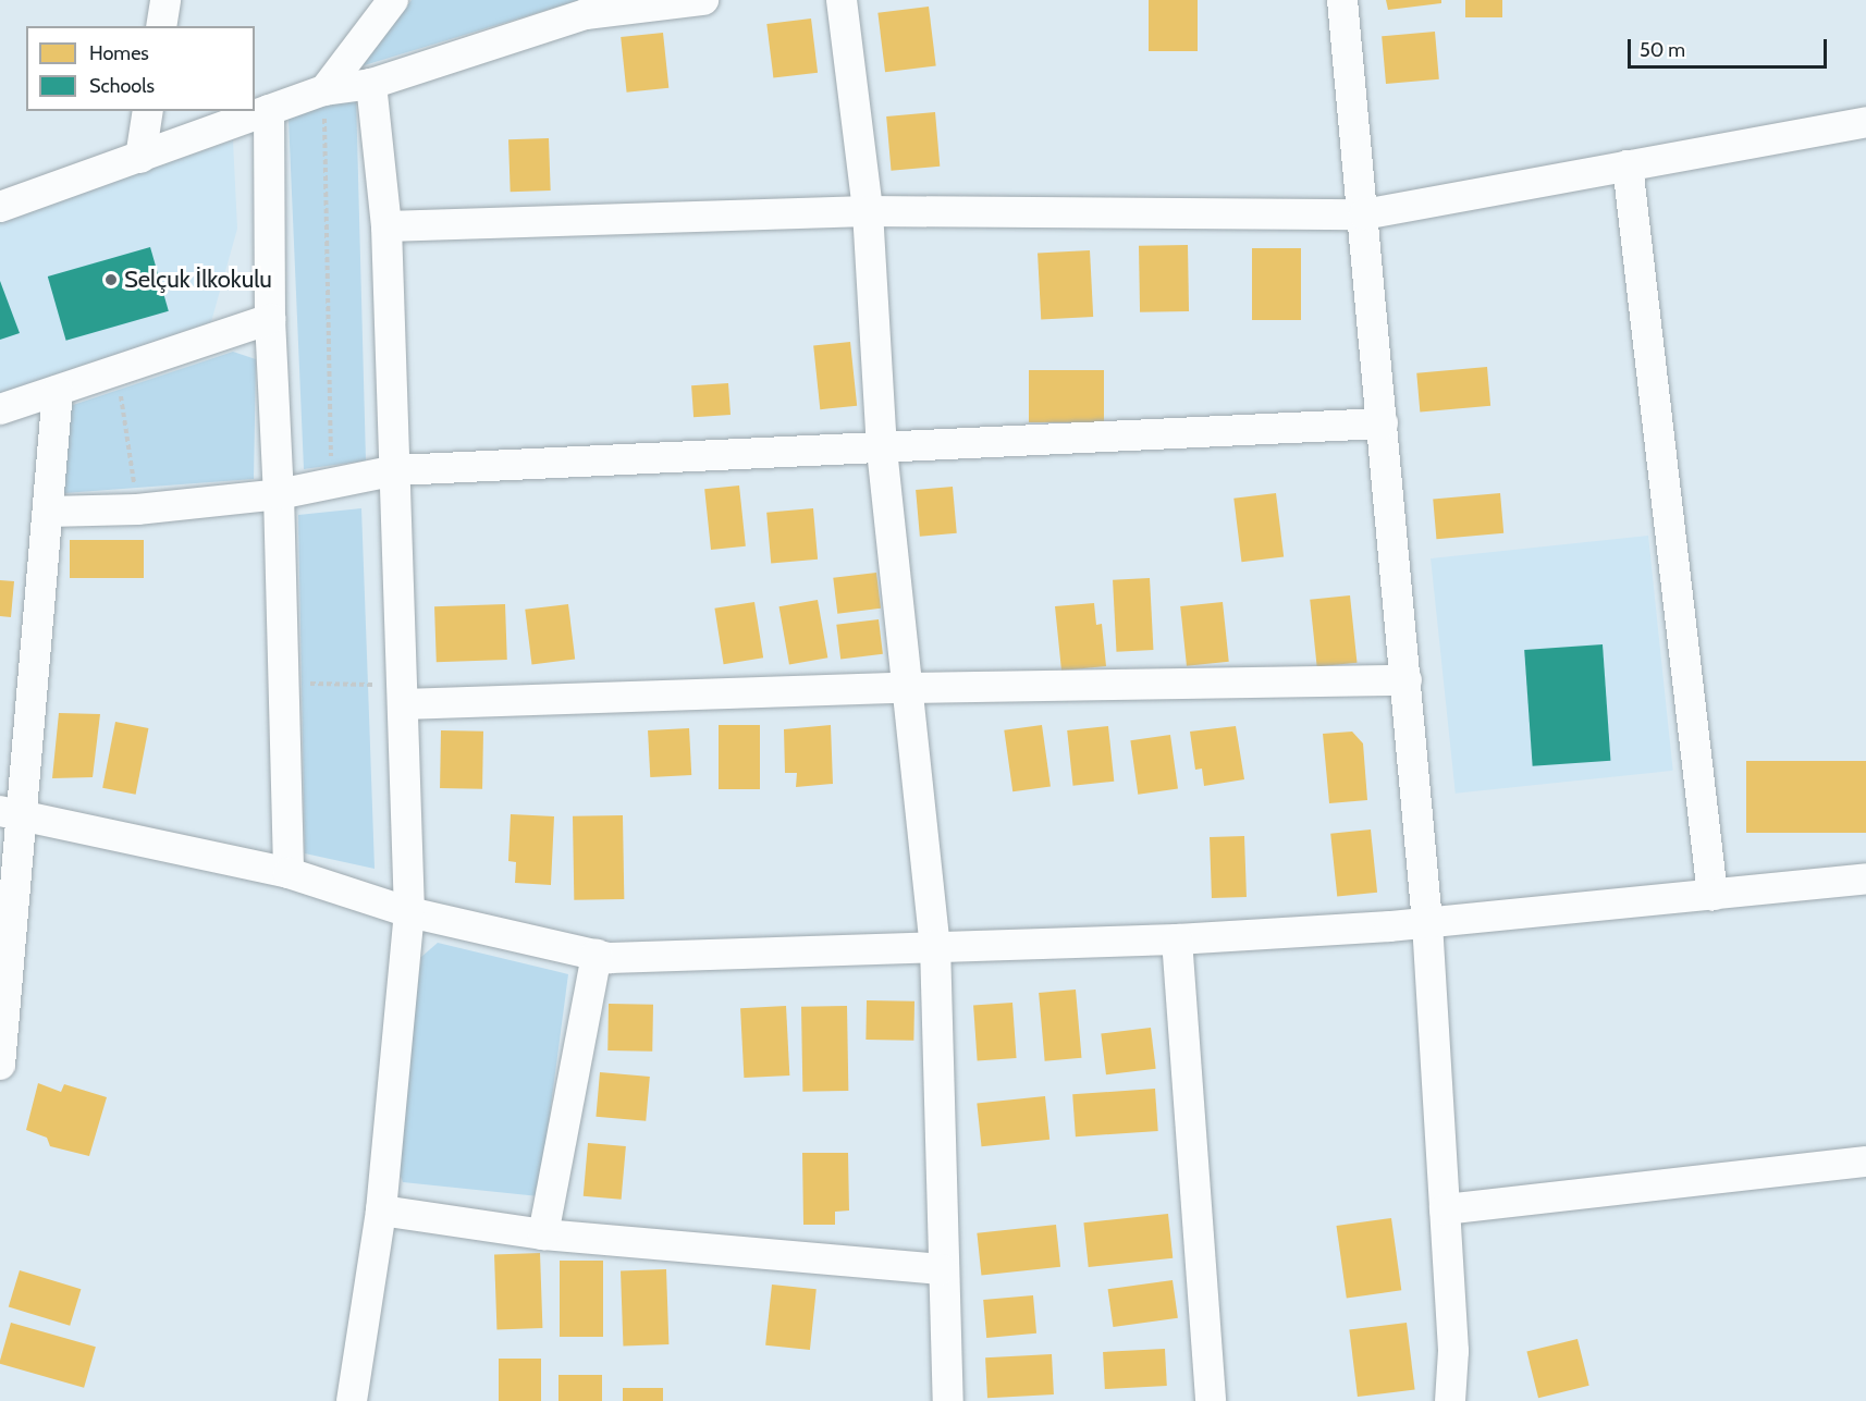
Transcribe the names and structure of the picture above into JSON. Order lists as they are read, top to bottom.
{
  "places": ["Selçuk İlkokulu"],
  "legend": ["Homes", "Schools"],
  "scale_bar": "50 m"
}
